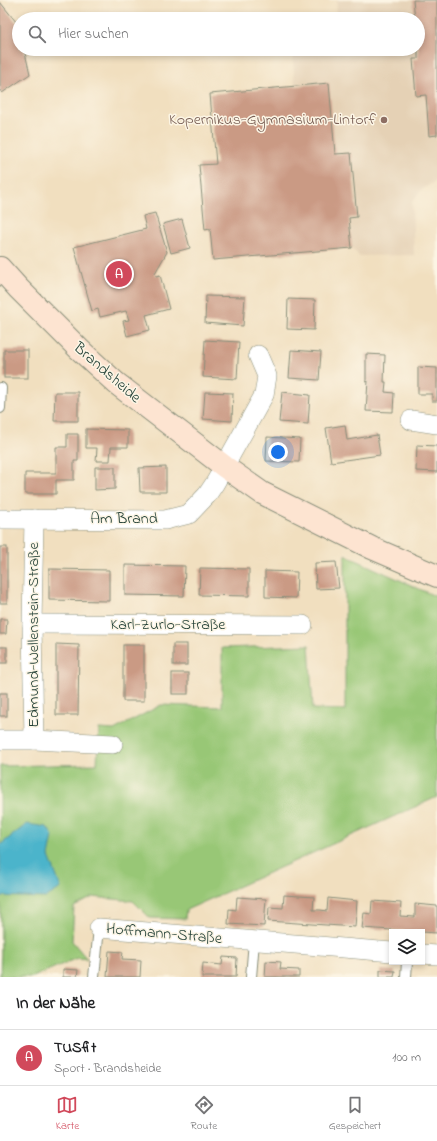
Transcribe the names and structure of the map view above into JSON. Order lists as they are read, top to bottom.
{
  "streets": {
    "main road": ["Brandsheide"],
    "street": [
      "Am Brand",
      "Karl-Zurlo-Straße",
      "Edmund-Wellenstein-Straße",
      "Hoffmann-Straße"
    ]
  },
  "crossings": [
    ["Brandsheide", "Am Brand"],
    ["Am Brand", "Edmund-Wellenstein-Straße"],
    ["Karl-Zurlo-Straße", "Edmund-Wellenstein-Straße"]
  ],
  "places": ["Kopernikus-Gymnasium-Lintorf"],
  "page": {
    "search": "Hier suchen",
    "pins": "A",
    "heading": "In der Nähe",
    "list": [
      {
        "mark": "A",
        "name": "TUSfit",
        "note": "Sport · Brandsheide",
        "value": "100 m"
      }
    ],
    "nav": ["Karte", "Route", "Gespeichert"]
  }
}
